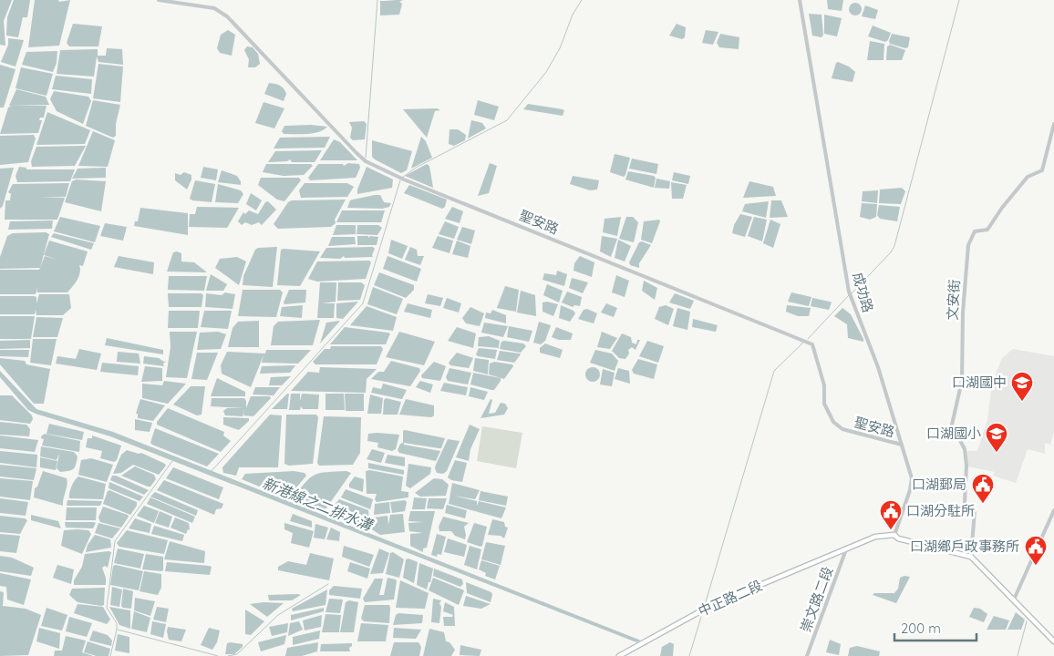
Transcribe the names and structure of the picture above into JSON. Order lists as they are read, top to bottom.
{
  "streets": {
    "main road": ["中正路二段"],
    "street": [
      "聖安路",
      "成功路",
      "文安街",
      "崇文路二段"
    ]
  },
  "crossings": [
    ["聖安路", "成功路"],
    ["成功路", "中正路二段"],
    ["中正路二段", "崇文路二段"]
  ],
  "water": ["新港線之二排水溝"],
  "places": {
    "school or university": ["口湖國中", "口湖國小"],
    "public building": ["口湖郵局", "口湖分駐所", "口湖鄉戶政事務所"]
  },
  "scale_bar": "200 m"
}
